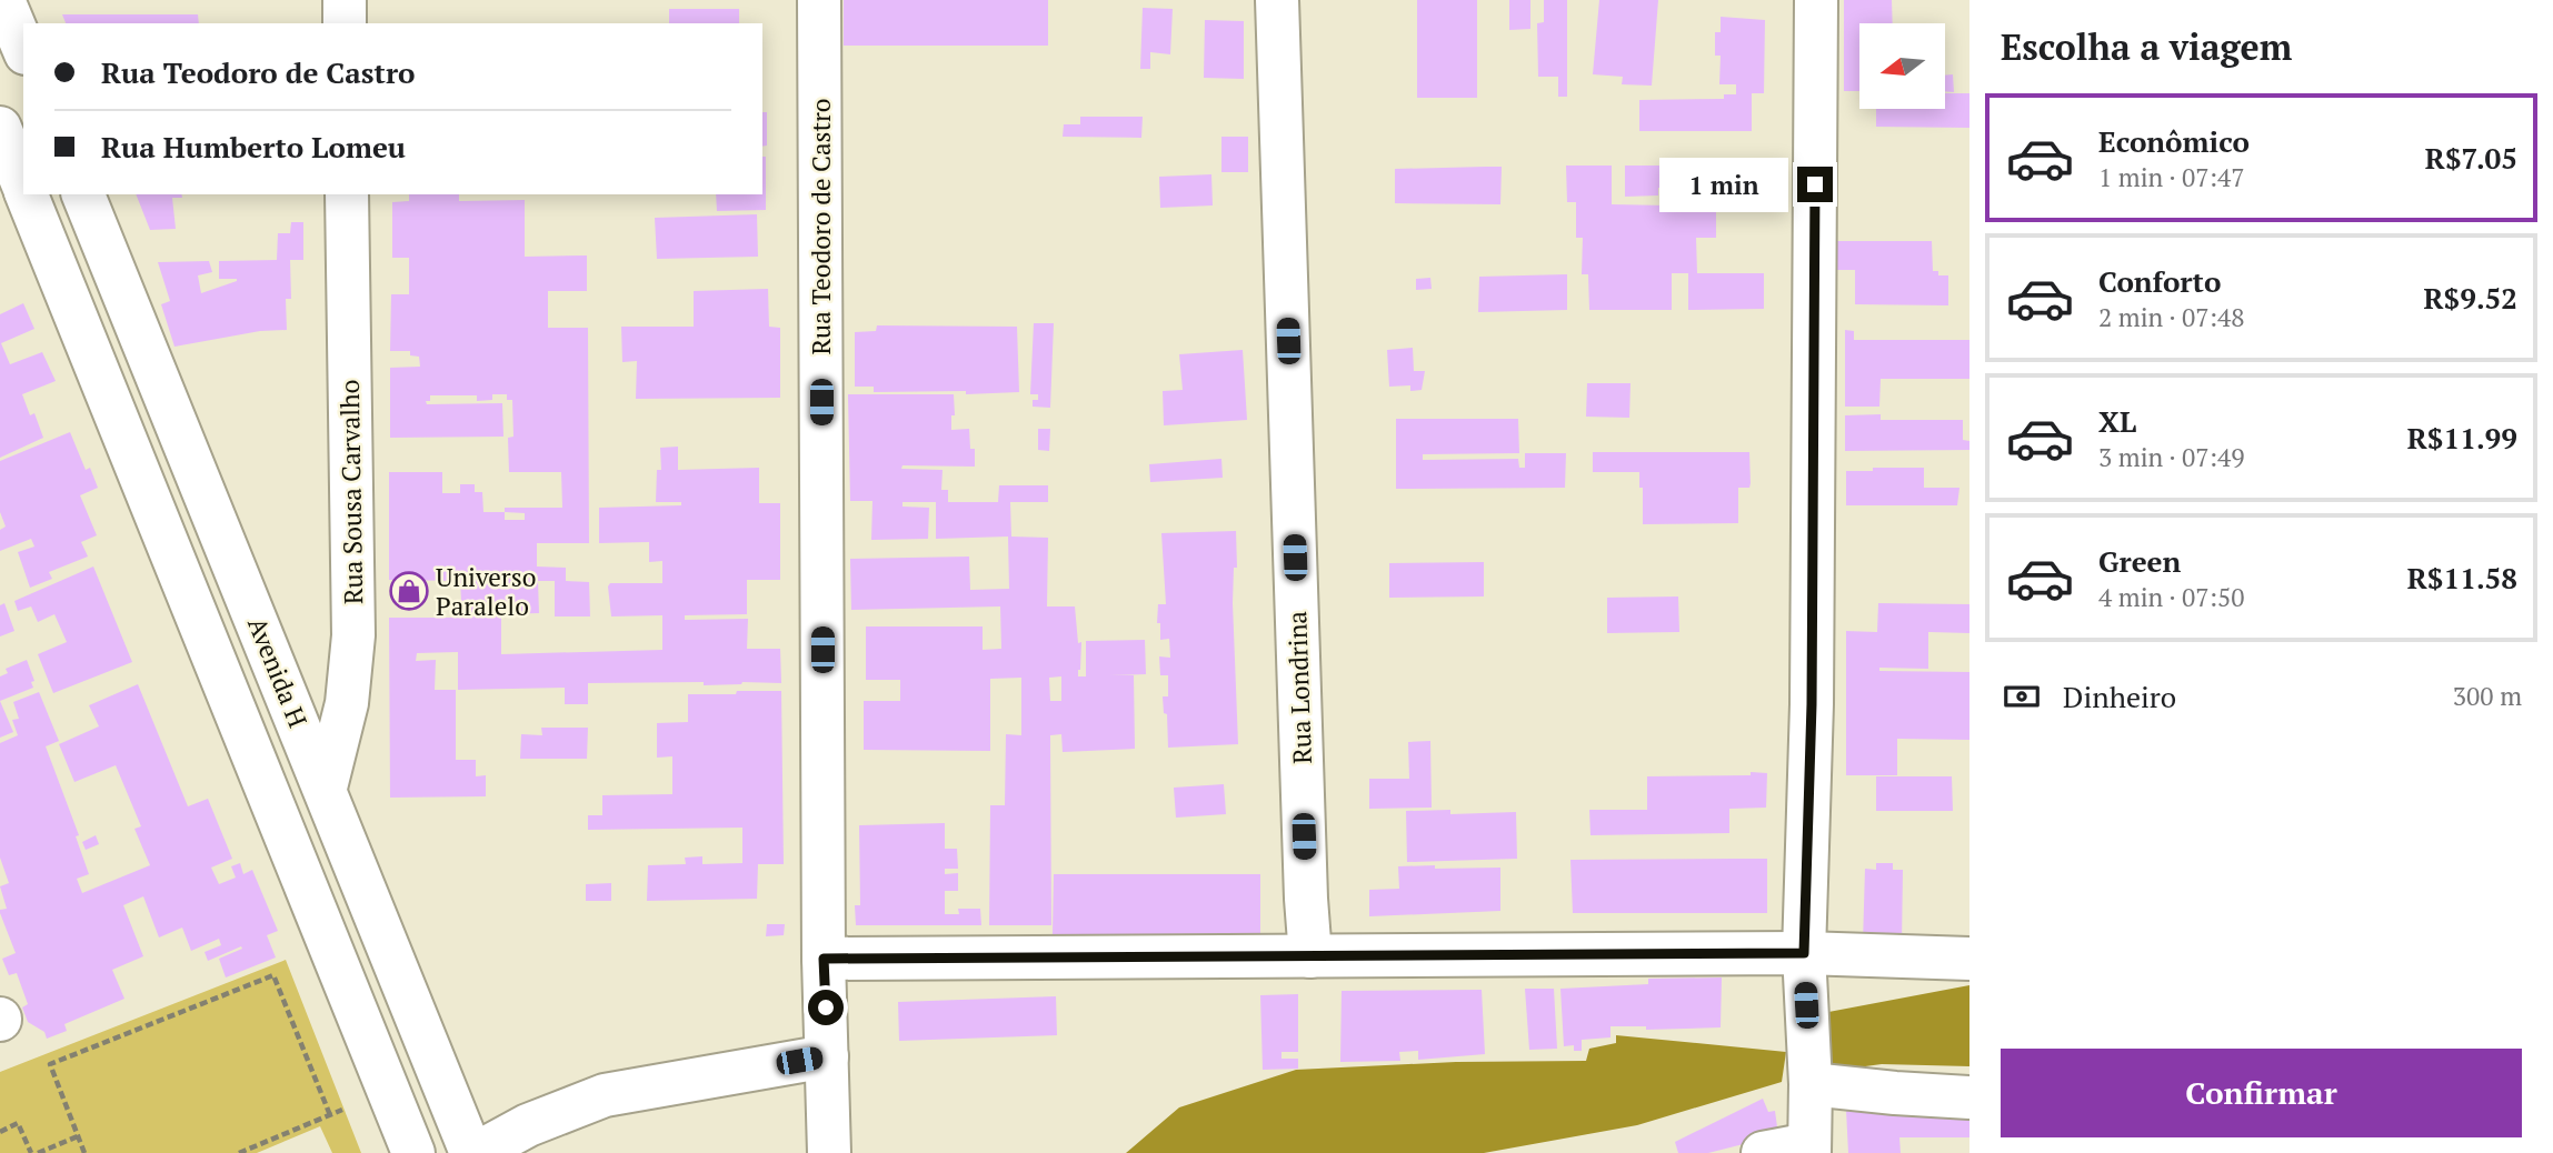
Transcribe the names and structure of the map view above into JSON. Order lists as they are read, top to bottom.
{
  "streets": {
    "street": [
      "Rua Teodoro de Castro",
      "Rua Sousa Carvalho",
      "Avenida H",
      "Rua Londrina"
    ]
  },
  "crossings": [
    ["Rua Sousa Carvalho", "Avenida H"]
  ],
  "places": {
    "shop": ["Universo Paralelo"]
  },
  "north": "left",
  "page": {
    "heading": "Escolha a viagem",
    "banner": ["Rua Teodoro de Castro", "Rua Humberto Lomeu"],
    "list": [
      {
        "name": "Econômico",
        "note": "1 min · 07:47",
        "value": "R$7.05"
      },
      {
        "name": "Conforto",
        "note": "2 min · 07:48",
        "value": "R$9.52"
      },
      {
        "name": "XL",
        "note": "3 min · 07:49",
        "value": "R$11.99"
      },
      {
        "name": "Green",
        "note": "4 min · 07:50",
        "value": "R$11.58"
      }
    ],
    "bubble": "1 min",
    "pay": ["Dinheiro", "300 m"],
    "buttons": "Confirmar"
  }
}
